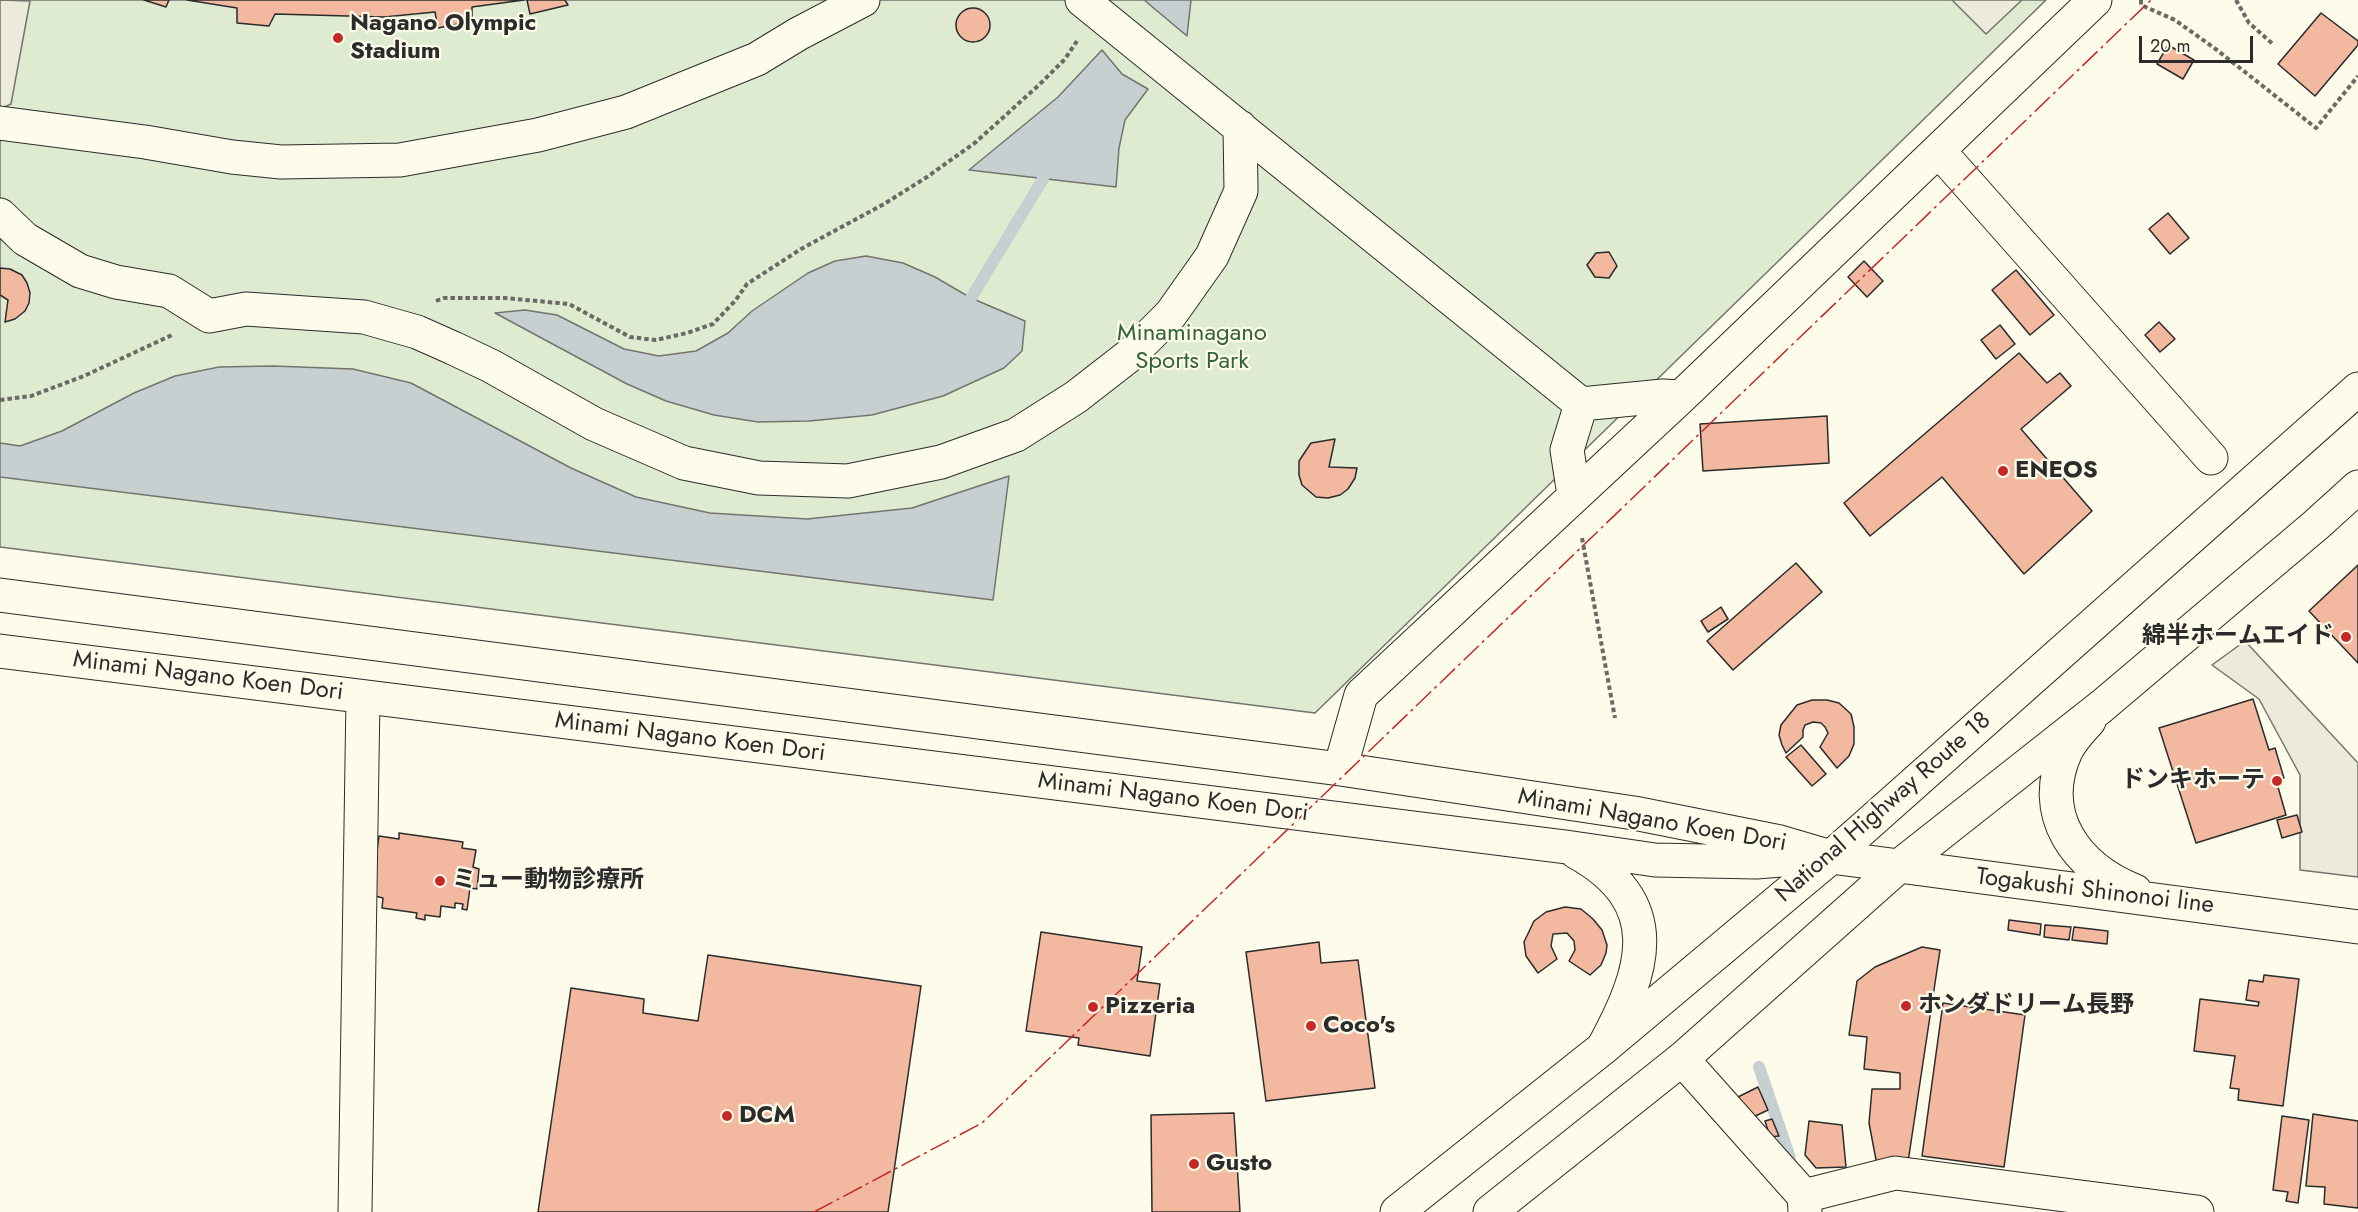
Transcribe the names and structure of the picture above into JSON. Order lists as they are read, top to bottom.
{
  "streets": {
    "main road": ["Minami Nagano Koen Dori", "National Highway Route 18", "Togakushi Shinonoi line"]
  },
  "crossings": [
    ["Minami Nagano Koen Dori", "National Highway Route 18"],
    ["Minami Nagano Koen Dori", "Togakushi Shinonoi line"],
    ["National Highway Route 18", "Togakushi Shinonoi line"]
  ],
  "parks": ["Minaminagano Sports Park"],
  "places": [
    "Nagano Olympic Stadium",
    "ENEOS",
    "綿半ホームエイド",
    "ドンキホーテ",
    "ミュー動物診療所",
    "ホンダドリーム長野",
    "Pizzeria",
    "Coco's",
    "DCM",
    "Gusto"
  ],
  "scale_bar": "20 m"
}
